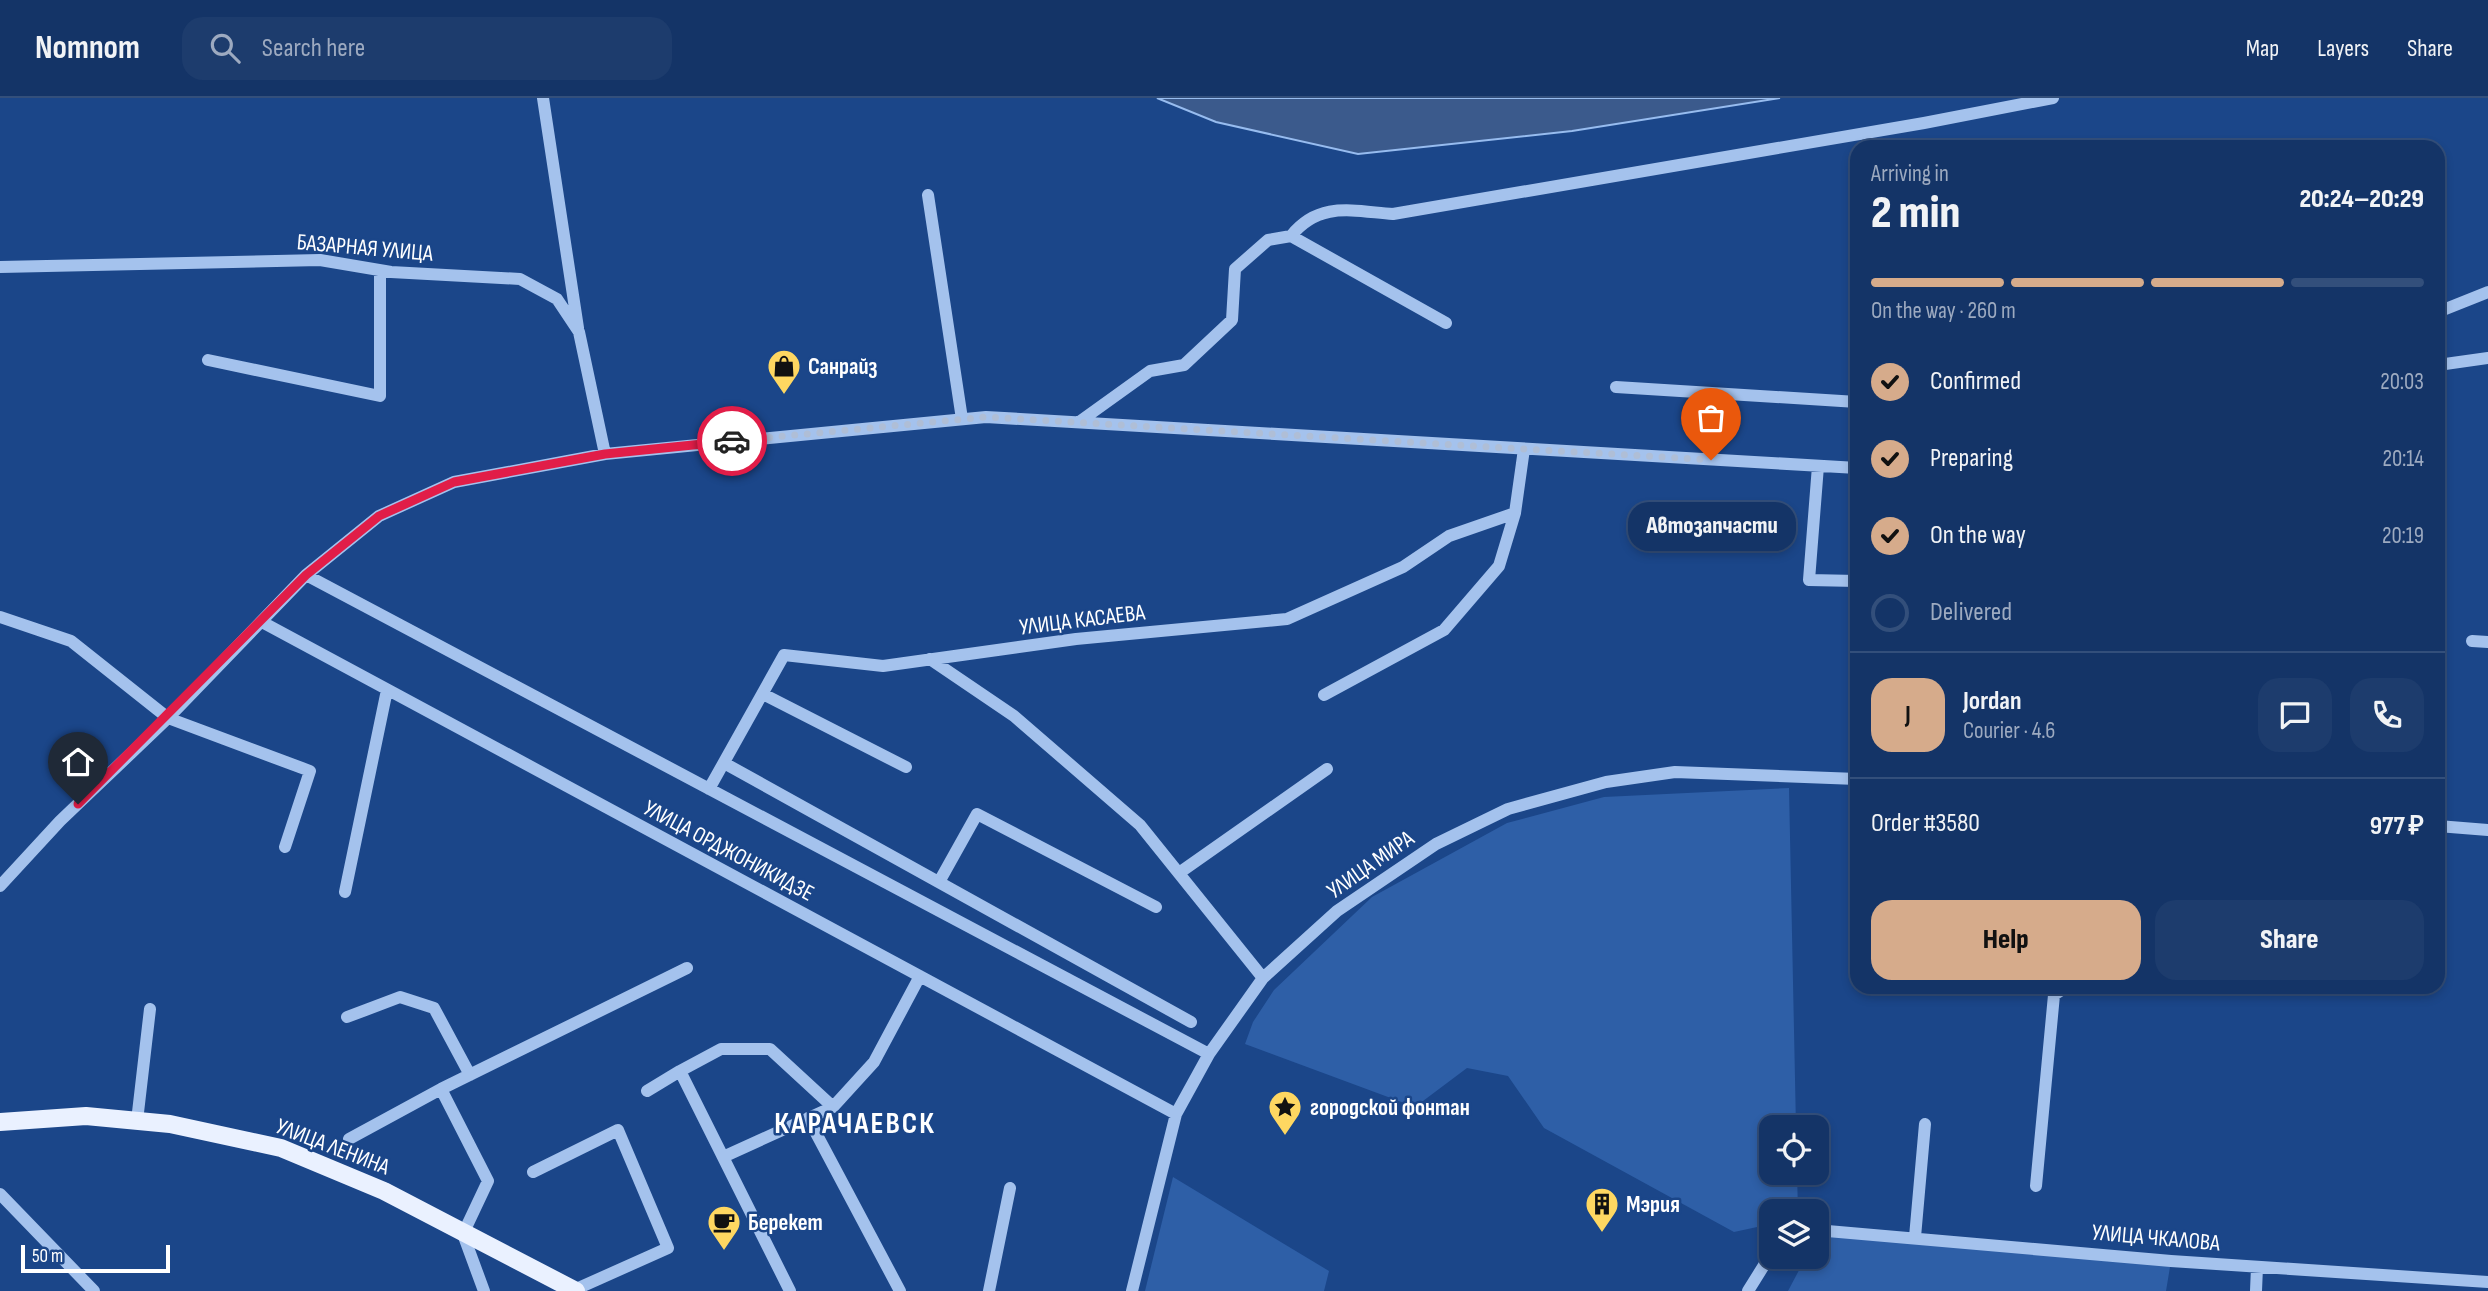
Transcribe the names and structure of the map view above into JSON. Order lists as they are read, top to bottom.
{
  "streets": {
    "main road": ["УЛИЦА ЛЕНИНА"],
    "street": [
      "БАЗАРНАЯ УЛИЦА",
      "УЛИЦА КАСАЕВА",
      "УЛИЦА ОРДЖОНИКИДЗЕ",
      "УЛИЦА МИРА",
      "УЛИЦА ЧКАЛОВА"
    ]
  },
  "crossings": [
    ["УЛИЦА КАСАЕВА", "УЛИЦА ОРДЖОНИКИДЗЕ"],
    ["УЛИЦА ОРДЖОНИКИДЗЕ", "УЛИЦА МИРА"]
  ],
  "districts": ["КАРАЧАЕВСК"],
  "places": {
    "shop": ["Санрайз"],
    "other": ["Автозапчасти"],
    "place": ["городской фонтан"],
    "building": ["Мэрия"],
    "cafe": ["Берекет"]
  },
  "scale_bar": "50 m",
  "page": {
    "header": "Nomnom",
    "search": "Search here",
    "nav": ["Map", "Layers", "Share"],
    "heading": ["2 min", "Arriving in", "20:24–20:29"],
    "panel": [
      "Jordan",
      "Courier · 4.6",
      "Order #3580",
      "977 ₽"
    ],
    "bar": "On the way · 260 m",
    "list": [
      ["Confirmed", "20:03"],
      ["Preparing", "20:14"],
      ["On the way", "20:19"],
      "Delivered"
    ],
    "bubble": "Автозапчасти",
    "round": "J",
    "buttons": ["Help", "Share"],
    "scale": "50 m"
  }
}
